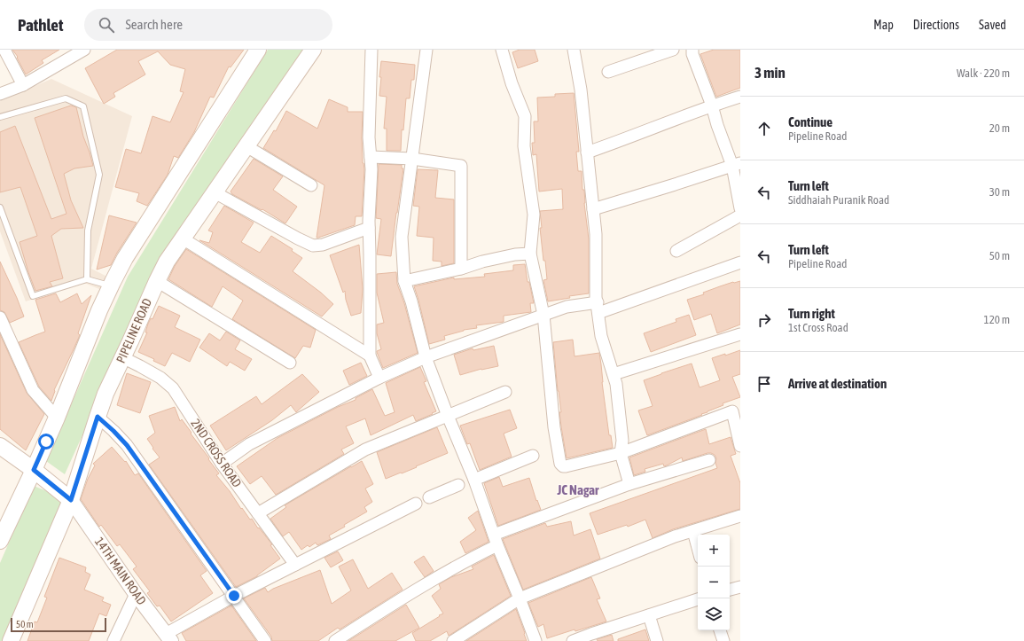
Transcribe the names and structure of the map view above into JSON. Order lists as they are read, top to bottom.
{
  "streets": {
    "main road": ["PIPELINE ROAD"],
    "street": ["2ND CROSS ROAD", "14TH MAIN ROAD"]
  },
  "crossings": [
    ["PIPELINE ROAD", "2ND CROSS ROAD"],
    ["PIPELINE ROAD", "14TH MAIN ROAD"]
  ],
  "districts": ["JC Nagar"],
  "scale_bar": "50 m",
  "page": {
    "header": "Pathlet",
    "search": "Search here",
    "nav": ["Map", "Directions", "Saved"],
    "heading": ["3 min", "Walk · 220 m"],
    "list": [
      ["Continue", "Pipeline Road", "20 m"],
      ["Turn left", "Siddhaiah Puranik Road", "30 m"],
      ["Turn left", "Pipeline Road", "50 m"],
      ["Turn right", "1st Cross Road", "120 m"],
      "Arrive at destination"
    ],
    "map_buttons": ["+", "−"],
    "scale": "50 m"
  }
}
